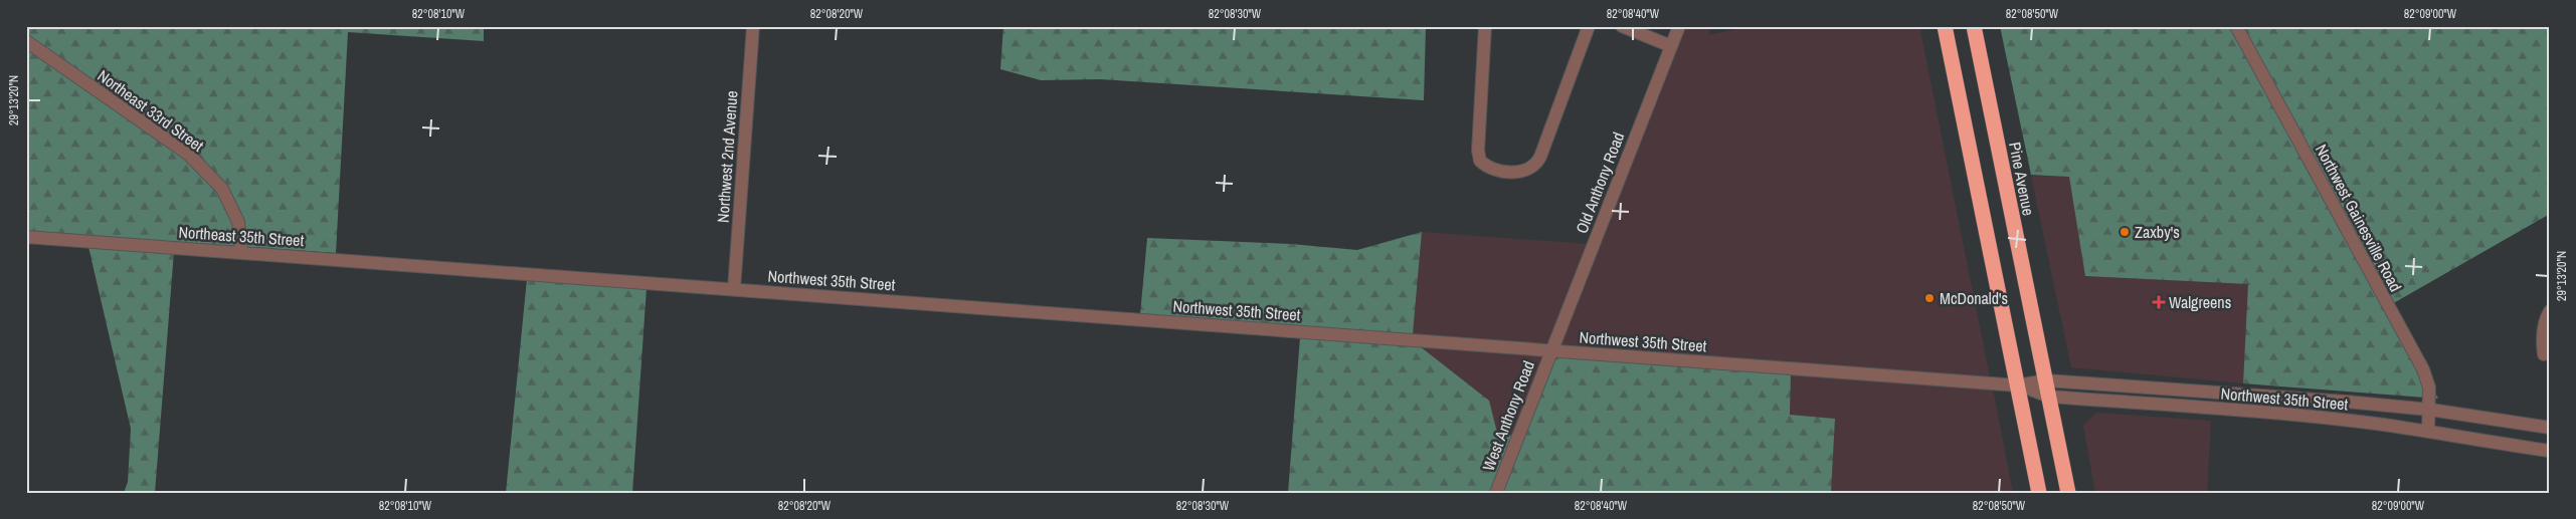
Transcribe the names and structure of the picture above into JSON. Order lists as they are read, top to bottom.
{
  "streets": {
    "highway": ["Pine Avenue"],
    "street": [
      "Northeast 33rd Street",
      "Northwest 2nd Avenue",
      "Old Anthony Road",
      "Northwest Gainesville Road",
      "Northeast 35th Street",
      "Northwest 35th Street",
      "West Anthony Road"
    ]
  },
  "crossings": [
    ["Northeast 33rd Street", "Northeast 35th Street"],
    ["Northwest 2nd Avenue", "Northwest 35th Street"],
    ["Pine Avenue", "Northwest 35th Street"],
    ["Old Anthony Road", "Northwest 35th Street"],
    ["Old Anthony Road", "West Anthony Road"],
    ["Northwest Gainesville Road", "Northwest 35th Street"],
    ["Northeast 35th Street", "Northwest 35th Street"],
    ["Northwest 35th Street", "West Anthony Road"]
  ],
  "places": {
    "other": ["Zaxby's", "McDonald's"],
    "health": ["Walgreens"]
  },
  "coordinates": [
    "82°08'10\"W",
    "82°08'20\"W",
    "82°08'30\"W",
    "82°08'40\"W",
    "82°08'50\"W",
    "82°09'00\"W",
    "29°13'20\"N"
  ]
}
